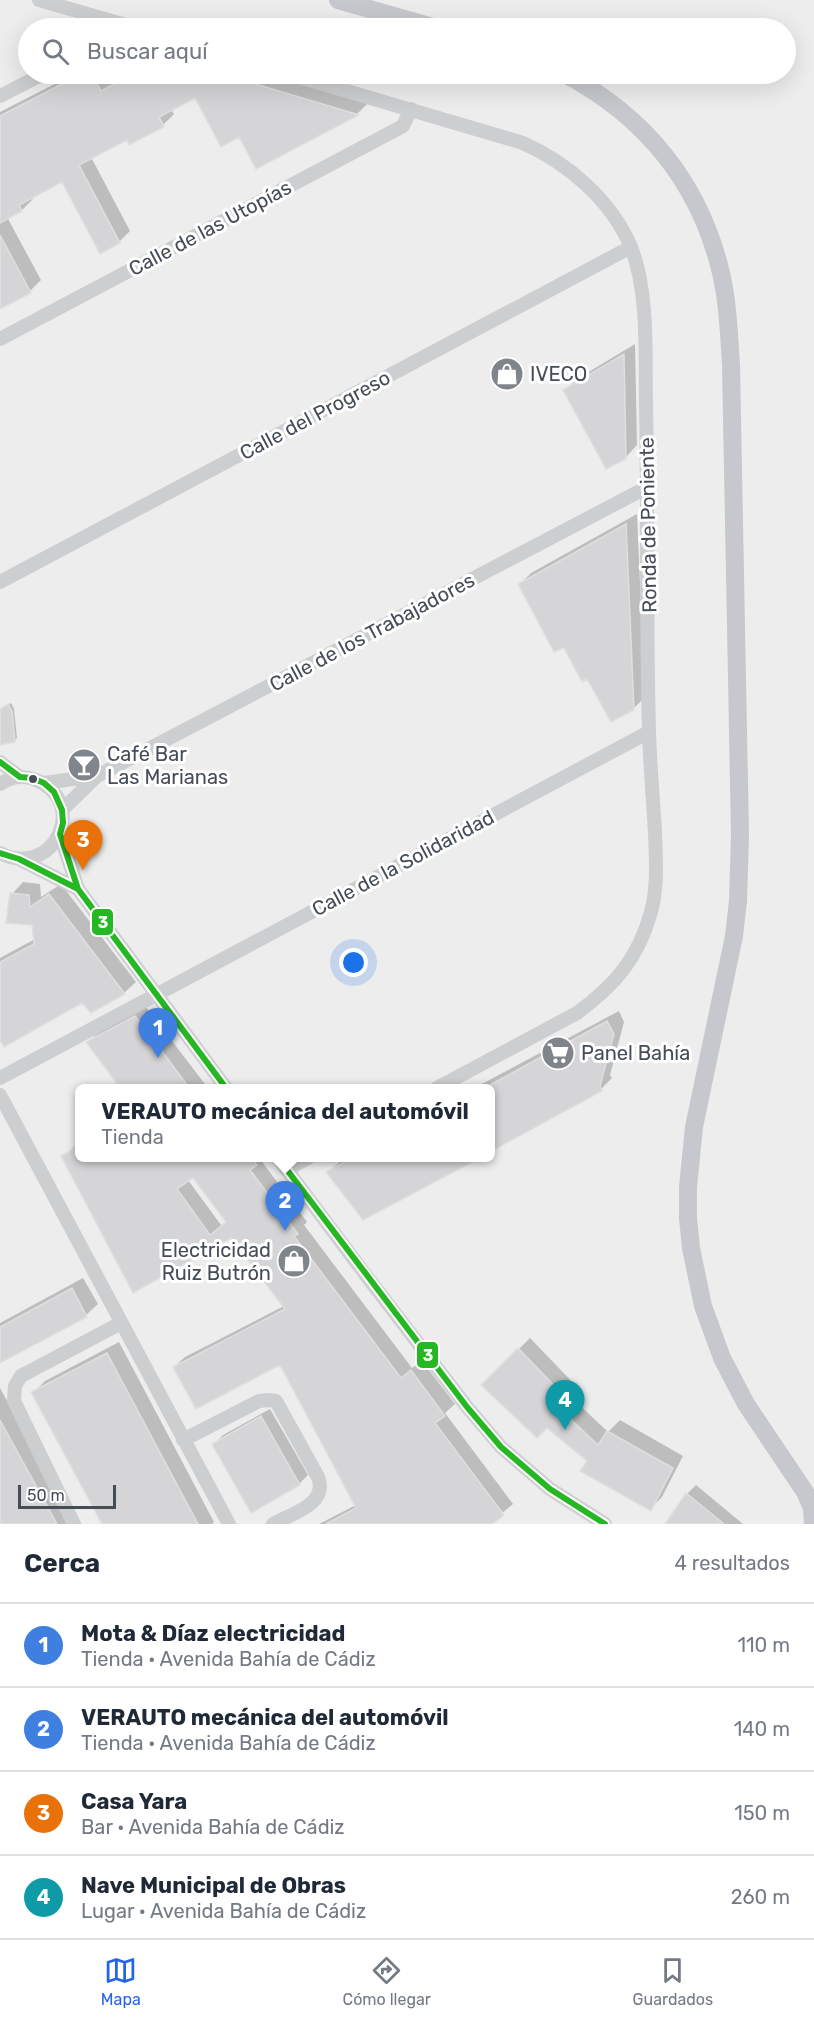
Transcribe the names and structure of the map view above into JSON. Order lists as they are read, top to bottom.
{
  "streets": {
    "street": [
      "Calle de las Utopías",
      "Calle del Progreso",
      "Ronda de Poniente",
      "Calle de los Trabajadores",
      "Calle de la Solidaridad"
    ]
  },
  "crossings": [
    ["Calle de las Utopías", "Ronda de Poniente"],
    ["Calle del Progreso", "Ronda de Poniente"],
    ["Ronda de Poniente", "Calle de los Trabajadores"],
    ["Ronda de Poniente", "Calle de la Solidaridad"]
  ],
  "places": {
    "shop": ["IVECO", "Electricidad Ruiz Butrón"],
    "bar": ["Café Bar Las Marianas"],
    "supermarket": ["Panel Bahía"]
  },
  "lines": ["transit line 3"],
  "scale_bar": "50 m",
  "page": {
    "search": "Buscar aquí",
    "pins": [
      "3",
      "1",
      "2",
      "4"
    ],
    "popup": ["VERAUTO mecánica del automóvil", "Tienda"],
    "scale": "50 m",
    "heading": ["Cerca", "4 resultados"],
    "list": [
      {
        "mark": "1",
        "name": "Mota & Díaz electricidad",
        "note": "Tienda · Avenida Bahía de Cádiz",
        "value": "110 m"
      },
      {
        "mark": "2",
        "name": "VERAUTO mecánica del automóvil",
        "note": "Tienda · Avenida Bahía de Cádiz",
        "value": "140 m"
      },
      {
        "mark": "3",
        "name": "Casa Yara",
        "note": "Bar · Avenida Bahía de Cádiz",
        "value": "150 m"
      },
      {
        "mark": "4",
        "name": "Nave Municipal de Obras",
        "note": "Lugar · Avenida Bahía de Cádiz",
        "value": "260 m"
      }
    ],
    "nav": ["Mapa", "Cómo llegar", "Guardados"]
  }
}
